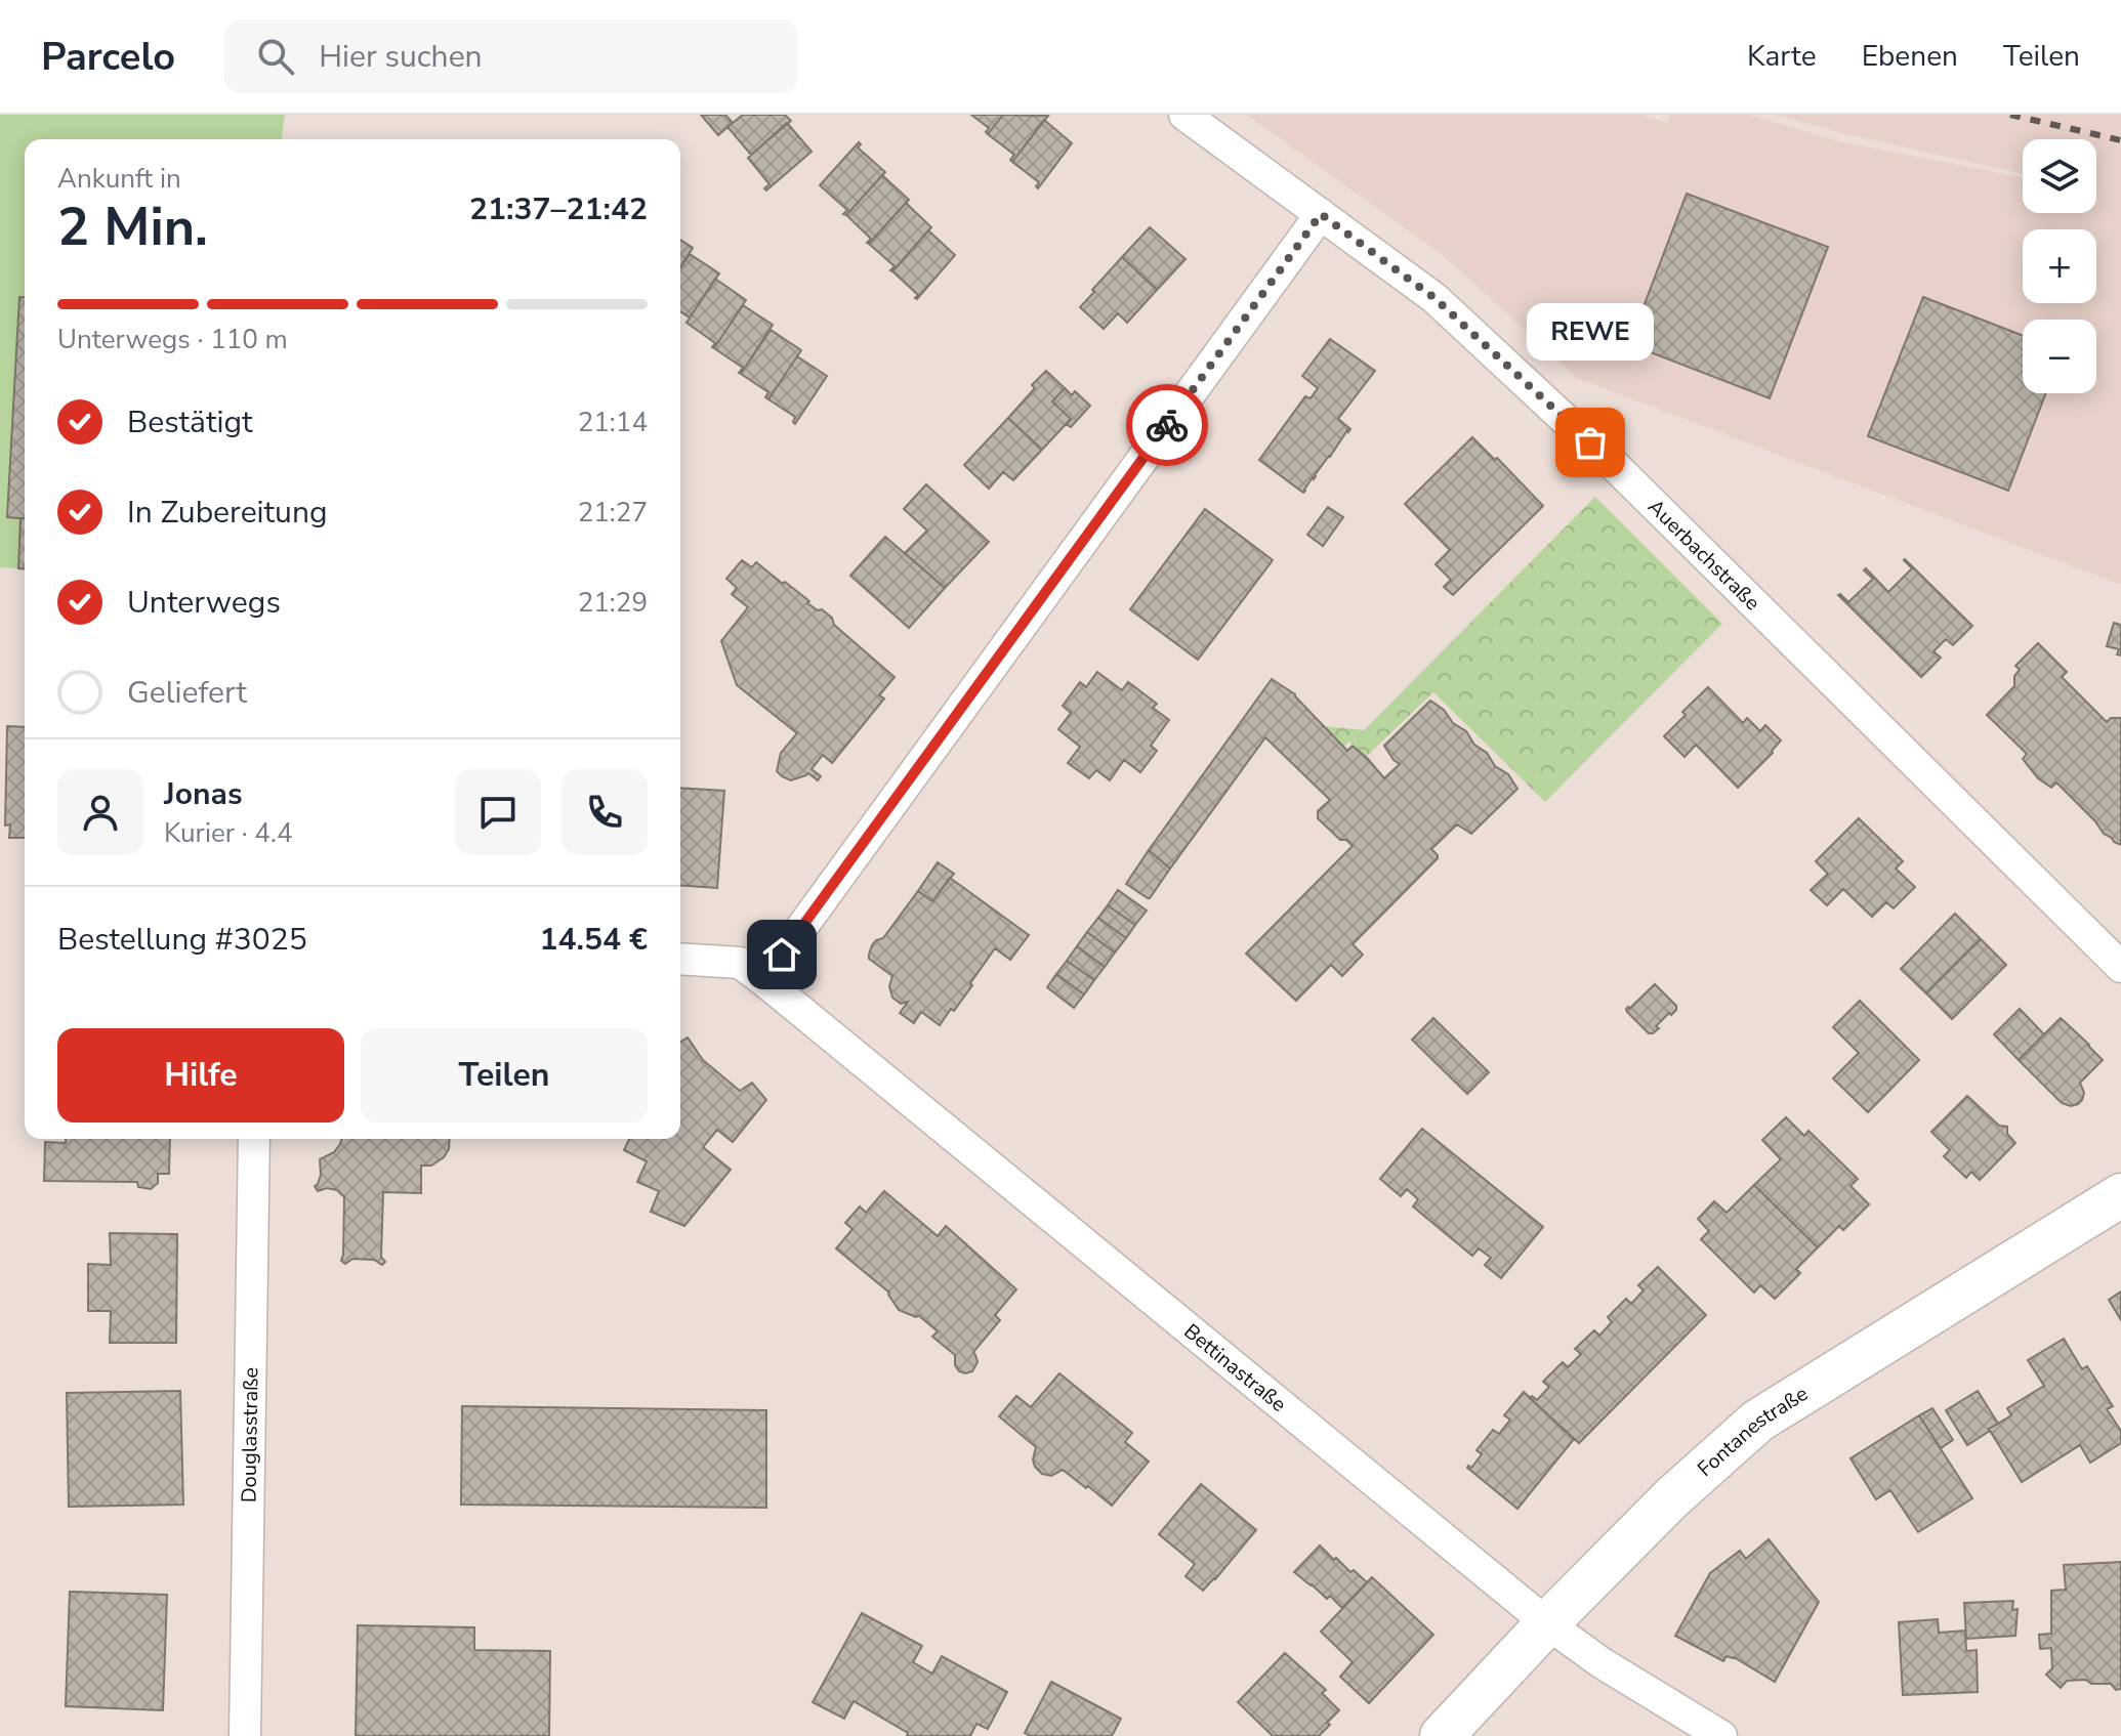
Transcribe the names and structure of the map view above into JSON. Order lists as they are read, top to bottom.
{
  "streets": {
    "street": [
      "Auerbachstraße",
      "Bettinastraße",
      "Fontanestraße",
      "Douglasstraße"
    ]
  },
  "crossings": [
    ["Bettinastraße", "Fontanestraße"]
  ],
  "places": ["REWE"],
  "page": {
    "header": "Parcelo",
    "search": "Hier suchen",
    "nav": ["Karte", "Ebenen", "Teilen"],
    "map_buttons": ["+", "−"],
    "heading": ["2 Min.", "Ankunft in", "21:37–21:42"],
    "panel": [
      "Jonas",
      "Kurier · 4.4",
      "Bestellung #3025",
      "14.54 €"
    ],
    "bar": "Unterwegs · 110 m",
    "bubble": "REWE",
    "list": [
      ["Bestätigt", "21:14"],
      ["In Zubereitung", "21:27"],
      ["Unterwegs", "21:29"],
      "Geliefert"
    ],
    "buttons": ["Hilfe", "Teilen"]
  }
}
